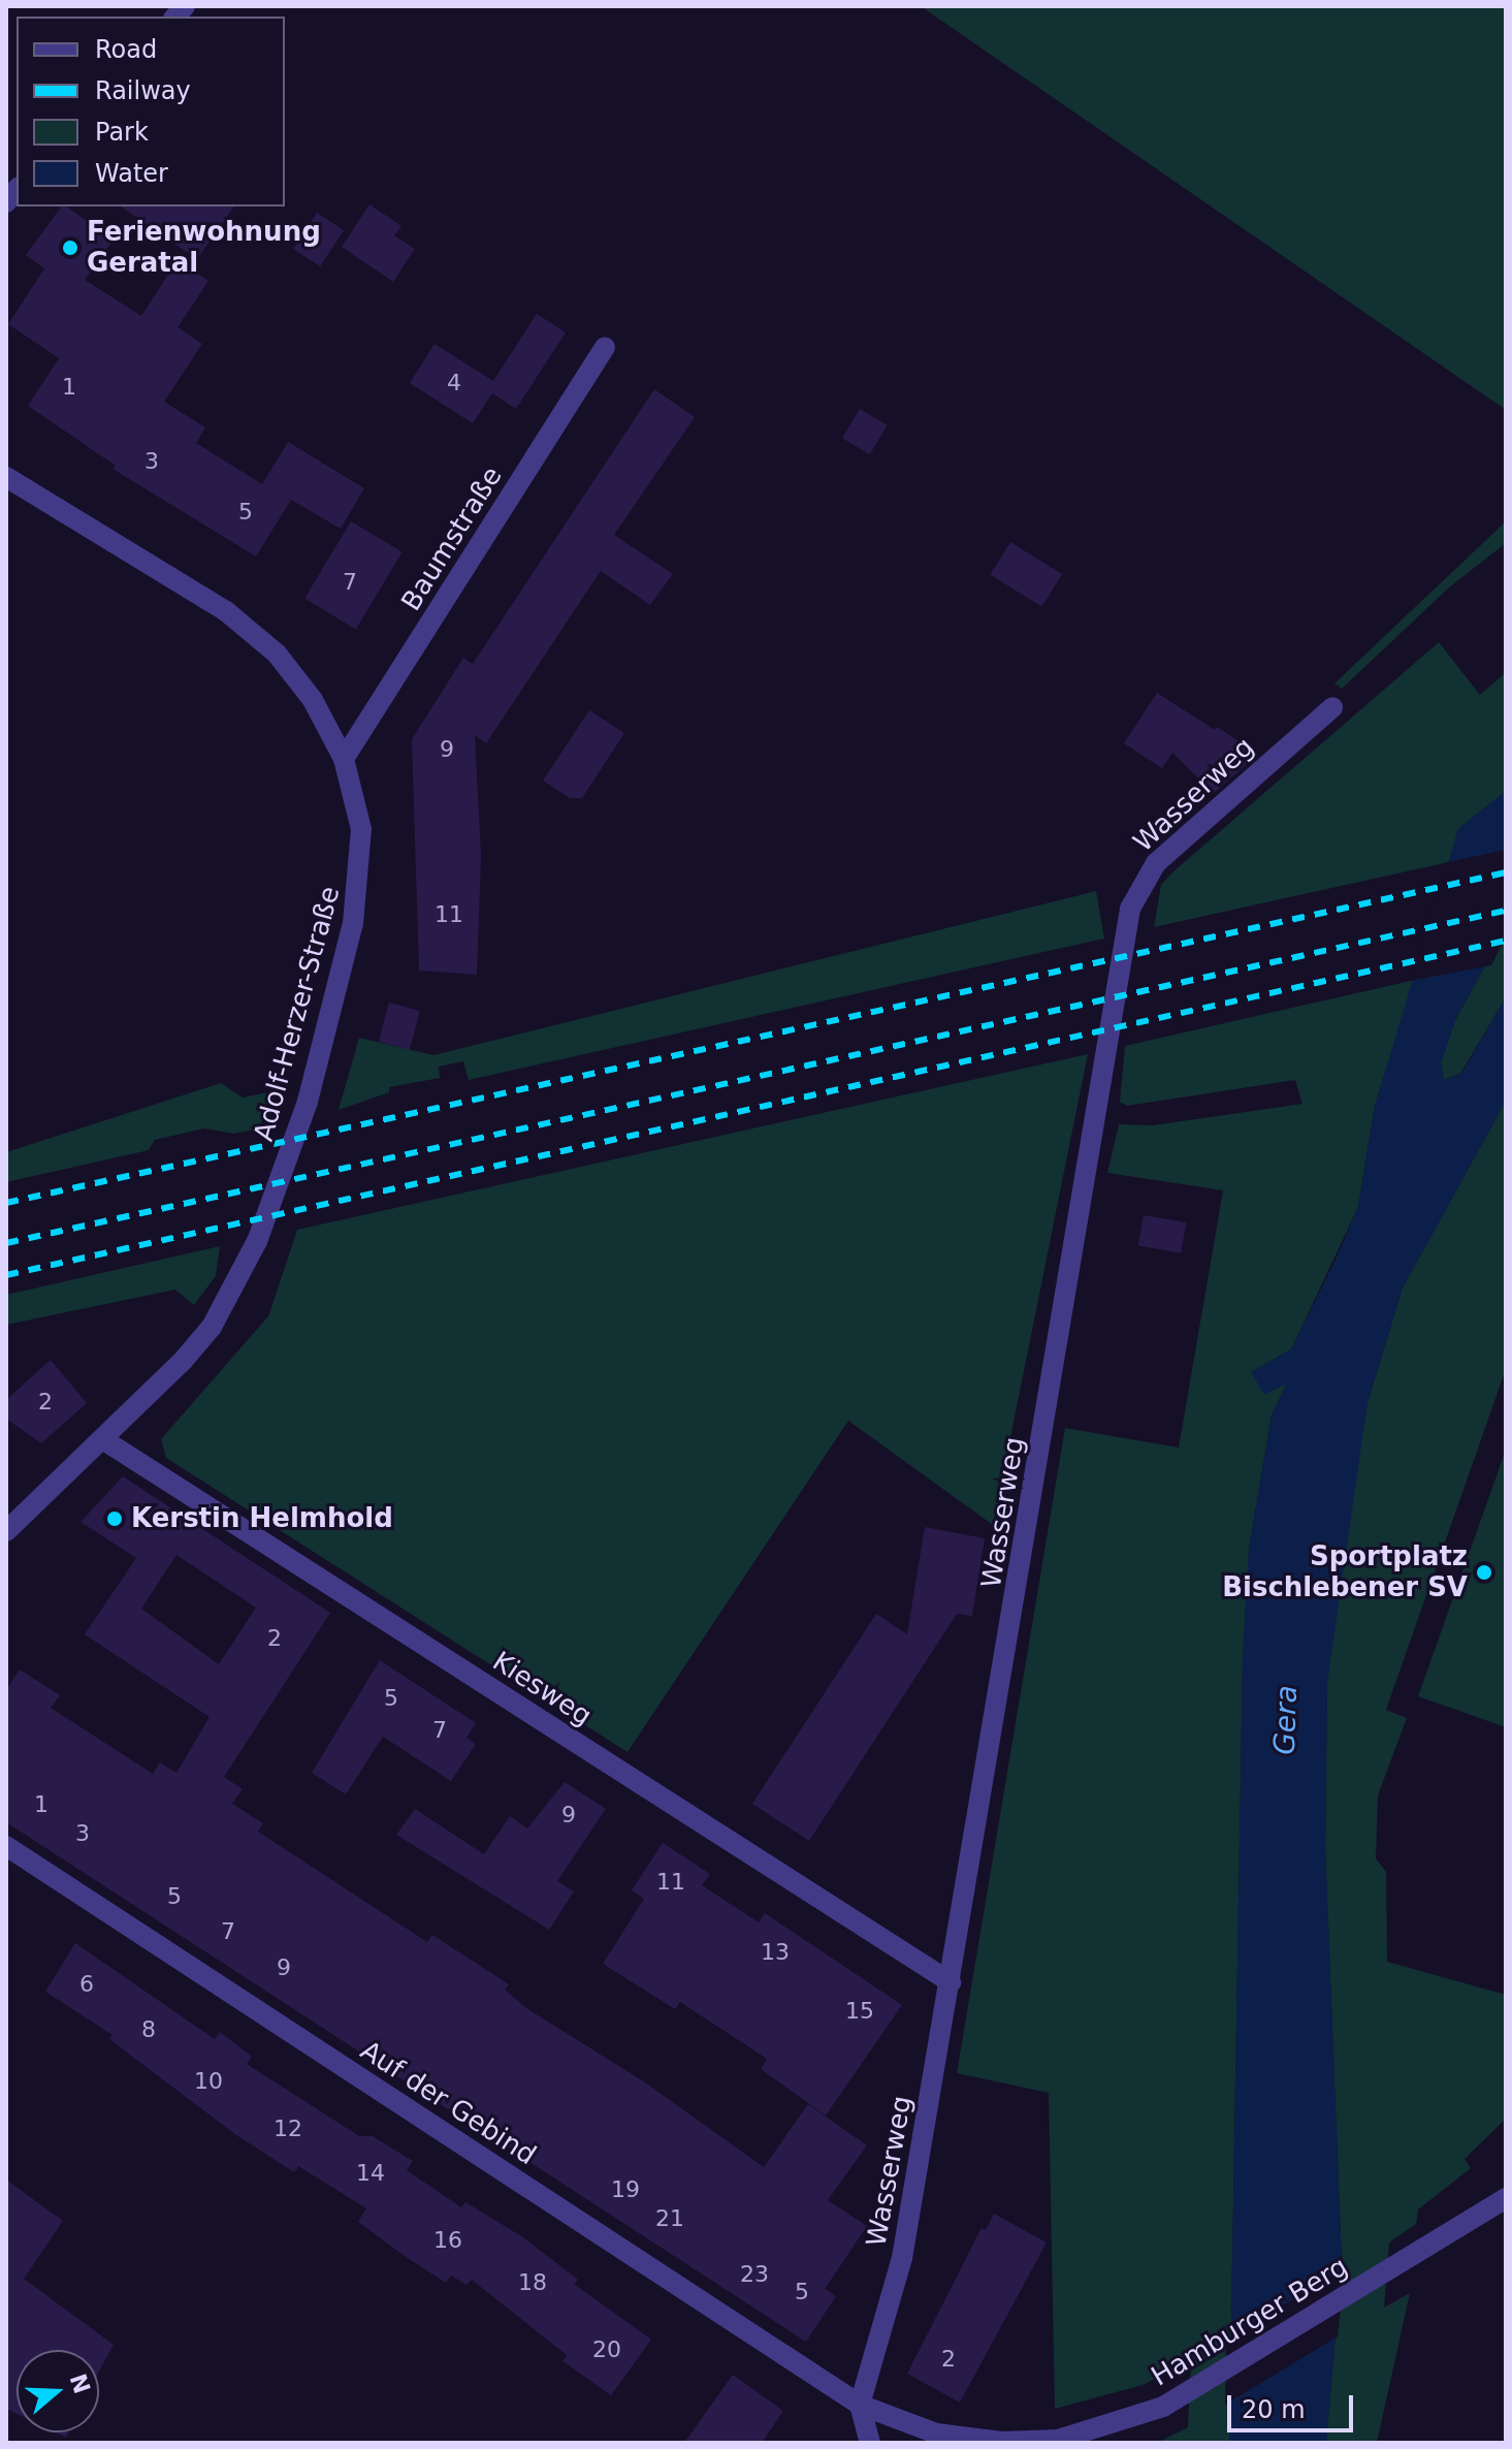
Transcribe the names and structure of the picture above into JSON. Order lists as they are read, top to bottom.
{
  "streets": {
    "street": [
      "Baumstraße",
      "Wasserweg",
      "Adolf-Herzer-Straße",
      "Kiesweg",
      "Auf der Gebind",
      "Hamburger Berg"
    ]
  },
  "crossings": [
    ["Baumstraße", "Adolf-Herzer-Straße"],
    ["Wasserweg", "Kiesweg"],
    ["Wasserweg", "Auf der Gebind"],
    ["Wasserweg", "Hamburger Berg"],
    ["Adolf-Herzer-Straße", "Kiesweg"],
    ["Auf der Gebind", "Hamburger Berg"]
  ],
  "water": ["Gera"],
  "places": ["Ferienwohnung Geratal", "Kerstin Helmhold", "Sportplatz Bischlebener SV"],
  "house_numbers": [
    "4",
    "1",
    "3",
    "5",
    "7",
    "9",
    "11",
    "2",
    "2",
    "5",
    "7",
    "1",
    "9",
    "3",
    "11",
    "5",
    "7",
    "13",
    "9",
    "6",
    "15",
    "8",
    "10",
    "12",
    "14",
    "19",
    "21",
    "16",
    "23",
    "18",
    "5",
    "20",
    "2"
  ],
  "legend": [
    "Road",
    "Railway",
    "Park",
    "Water"
  ],
  "scale_bar": "20 m",
  "north": "right"
}
